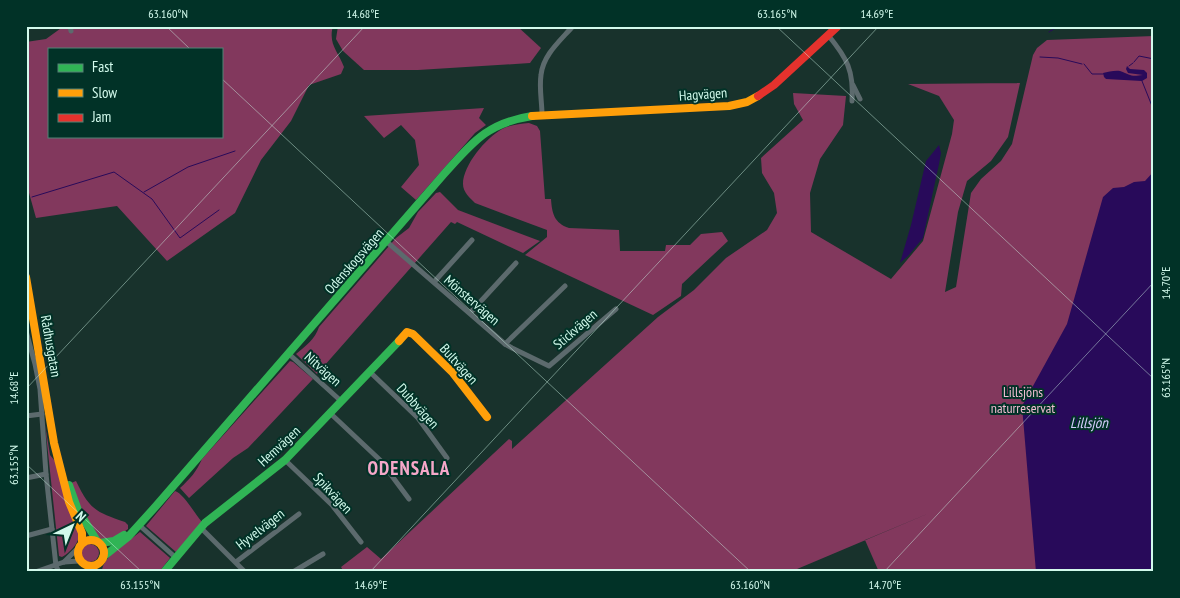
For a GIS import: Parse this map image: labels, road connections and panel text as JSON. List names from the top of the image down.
{
  "streets": {
    "street": [
      "Hagvägen",
      "Odenskogsvägen",
      "Mönstervägen",
      "Stickvägen",
      "Rådhusgatan",
      "Bultvägen",
      "Nitvägen",
      "Dubbvägen",
      "Hemvägen",
      "Spikvägen",
      "Hyvelvägen"
    ]
  },
  "crossings": [
    ["Hagvägen", "Odenskogsvägen"],
    ["Odenskogsvägen", "Mönstervägen"],
    ["Odenskogsvägen", "Rådhusgatan"],
    ["Odenskogsvägen", "Nitvägen"],
    ["Mönstervägen", "Stickvägen"],
    ["Bultvägen", "Hemvägen"],
    ["Nitvägen", "Hemvägen"],
    ["Dubbvägen", "Hemvägen"],
    ["Hemvägen", "Spikvägen"]
  ],
  "districts": ["ODENSALA"],
  "water": ["Lillsjön"],
  "parks": ["Lillsjöns naturreservat"],
  "legend": ["Fast", "Slow", "Jam"],
  "north": "top right",
  "coordinates": [
    "63.160°N",
    "14.68°E",
    "63.165°N",
    "14.69°E",
    "14.70°E",
    "63.155°N"
  ]
}
